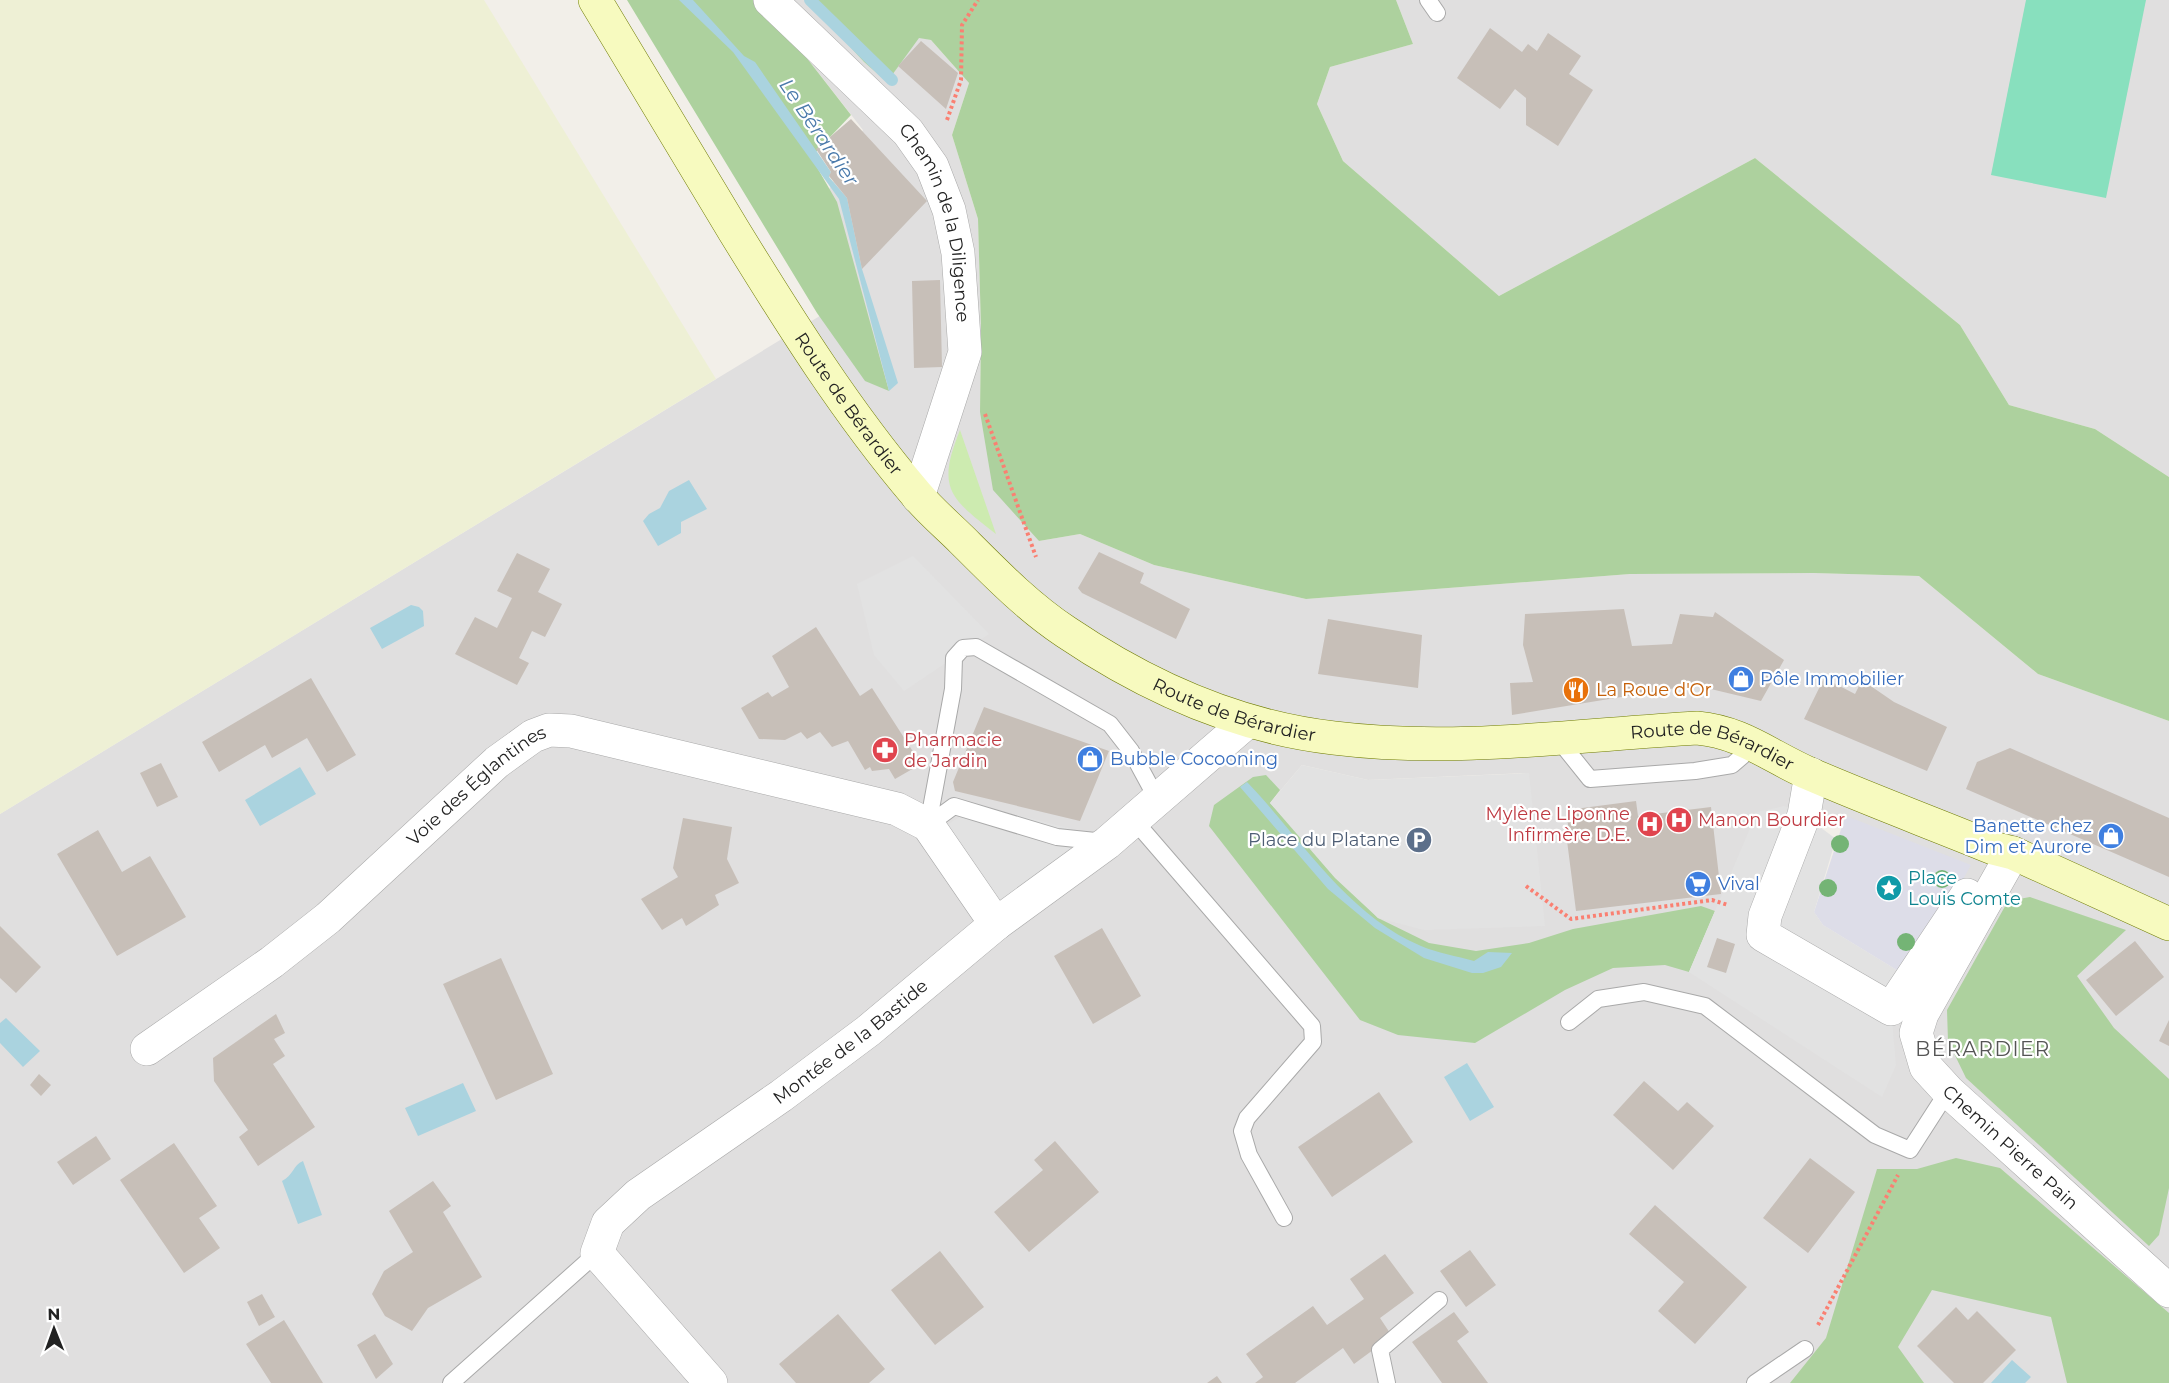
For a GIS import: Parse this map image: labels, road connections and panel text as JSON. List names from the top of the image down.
{
  "streets": {
    "main road": ["Route de Bérardier"],
    "street": [
      "Chemin de la Diligence",
      "Voie des Églantines",
      "Montée de la Bastide",
      "Chemin Pierre Pain"
    ]
  },
  "crossings": [
    ["Chemin de la Diligence", "Route de Bérardier"],
    ["Route de Bérardier", "Montée de la Bastide"],
    ["Route de Bérardier", "Chemin Pierre Pain"],
    ["Voie des Églantines", "Montée de la Bastide"]
  ],
  "districts": ["BÉRARDIER"],
  "water": ["Le Bérardier"],
  "places": {
    "shop": ["Pôle Immobilier", "Bubble Cocooning", "Banette chez Dim et Aurore"],
    "restaurant": ["La Roue d'Or"],
    "pharmacy": ["Pharmacie de Jardin"],
    "hospital": ["Manon Bourdier", "Mylène Liponne Infirmère D.E."],
    "parking": ["Place du Platane"],
    "supermarket": ["Vival"],
    "place": ["Place Louis Comte"]
  },
  "north": "top"
}
